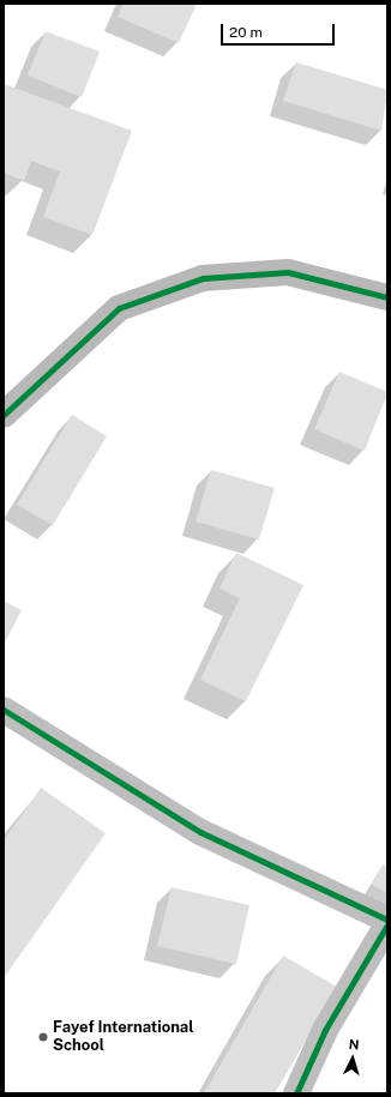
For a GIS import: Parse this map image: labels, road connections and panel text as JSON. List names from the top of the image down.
{
  "places": ["Fayef International School"],
  "scale_bar": "20 m",
  "north": "top"
}
